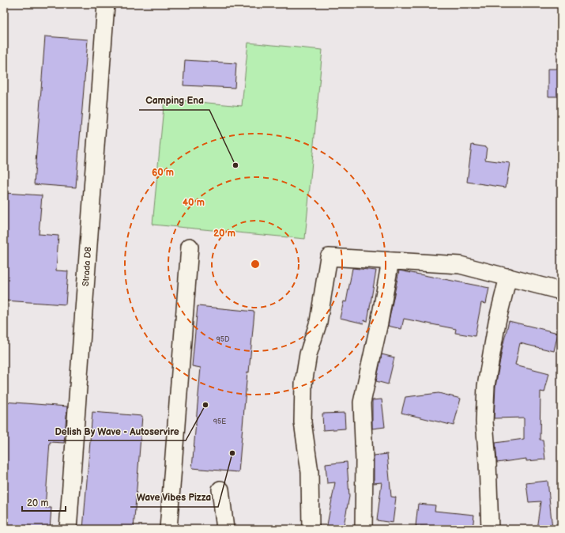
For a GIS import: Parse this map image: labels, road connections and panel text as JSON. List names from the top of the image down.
{
  "streets": {
    "street": ["Strada D8"]
  },
  "places": ["Camping Ena", "Delish By Wave - Autoservire", "Wave Vibes Pizza"],
  "house_numbers": ["95D", "95E"],
  "scale_bar": "20 m",
  "rings": ["60 m", "40 m", "20 m"]
}
